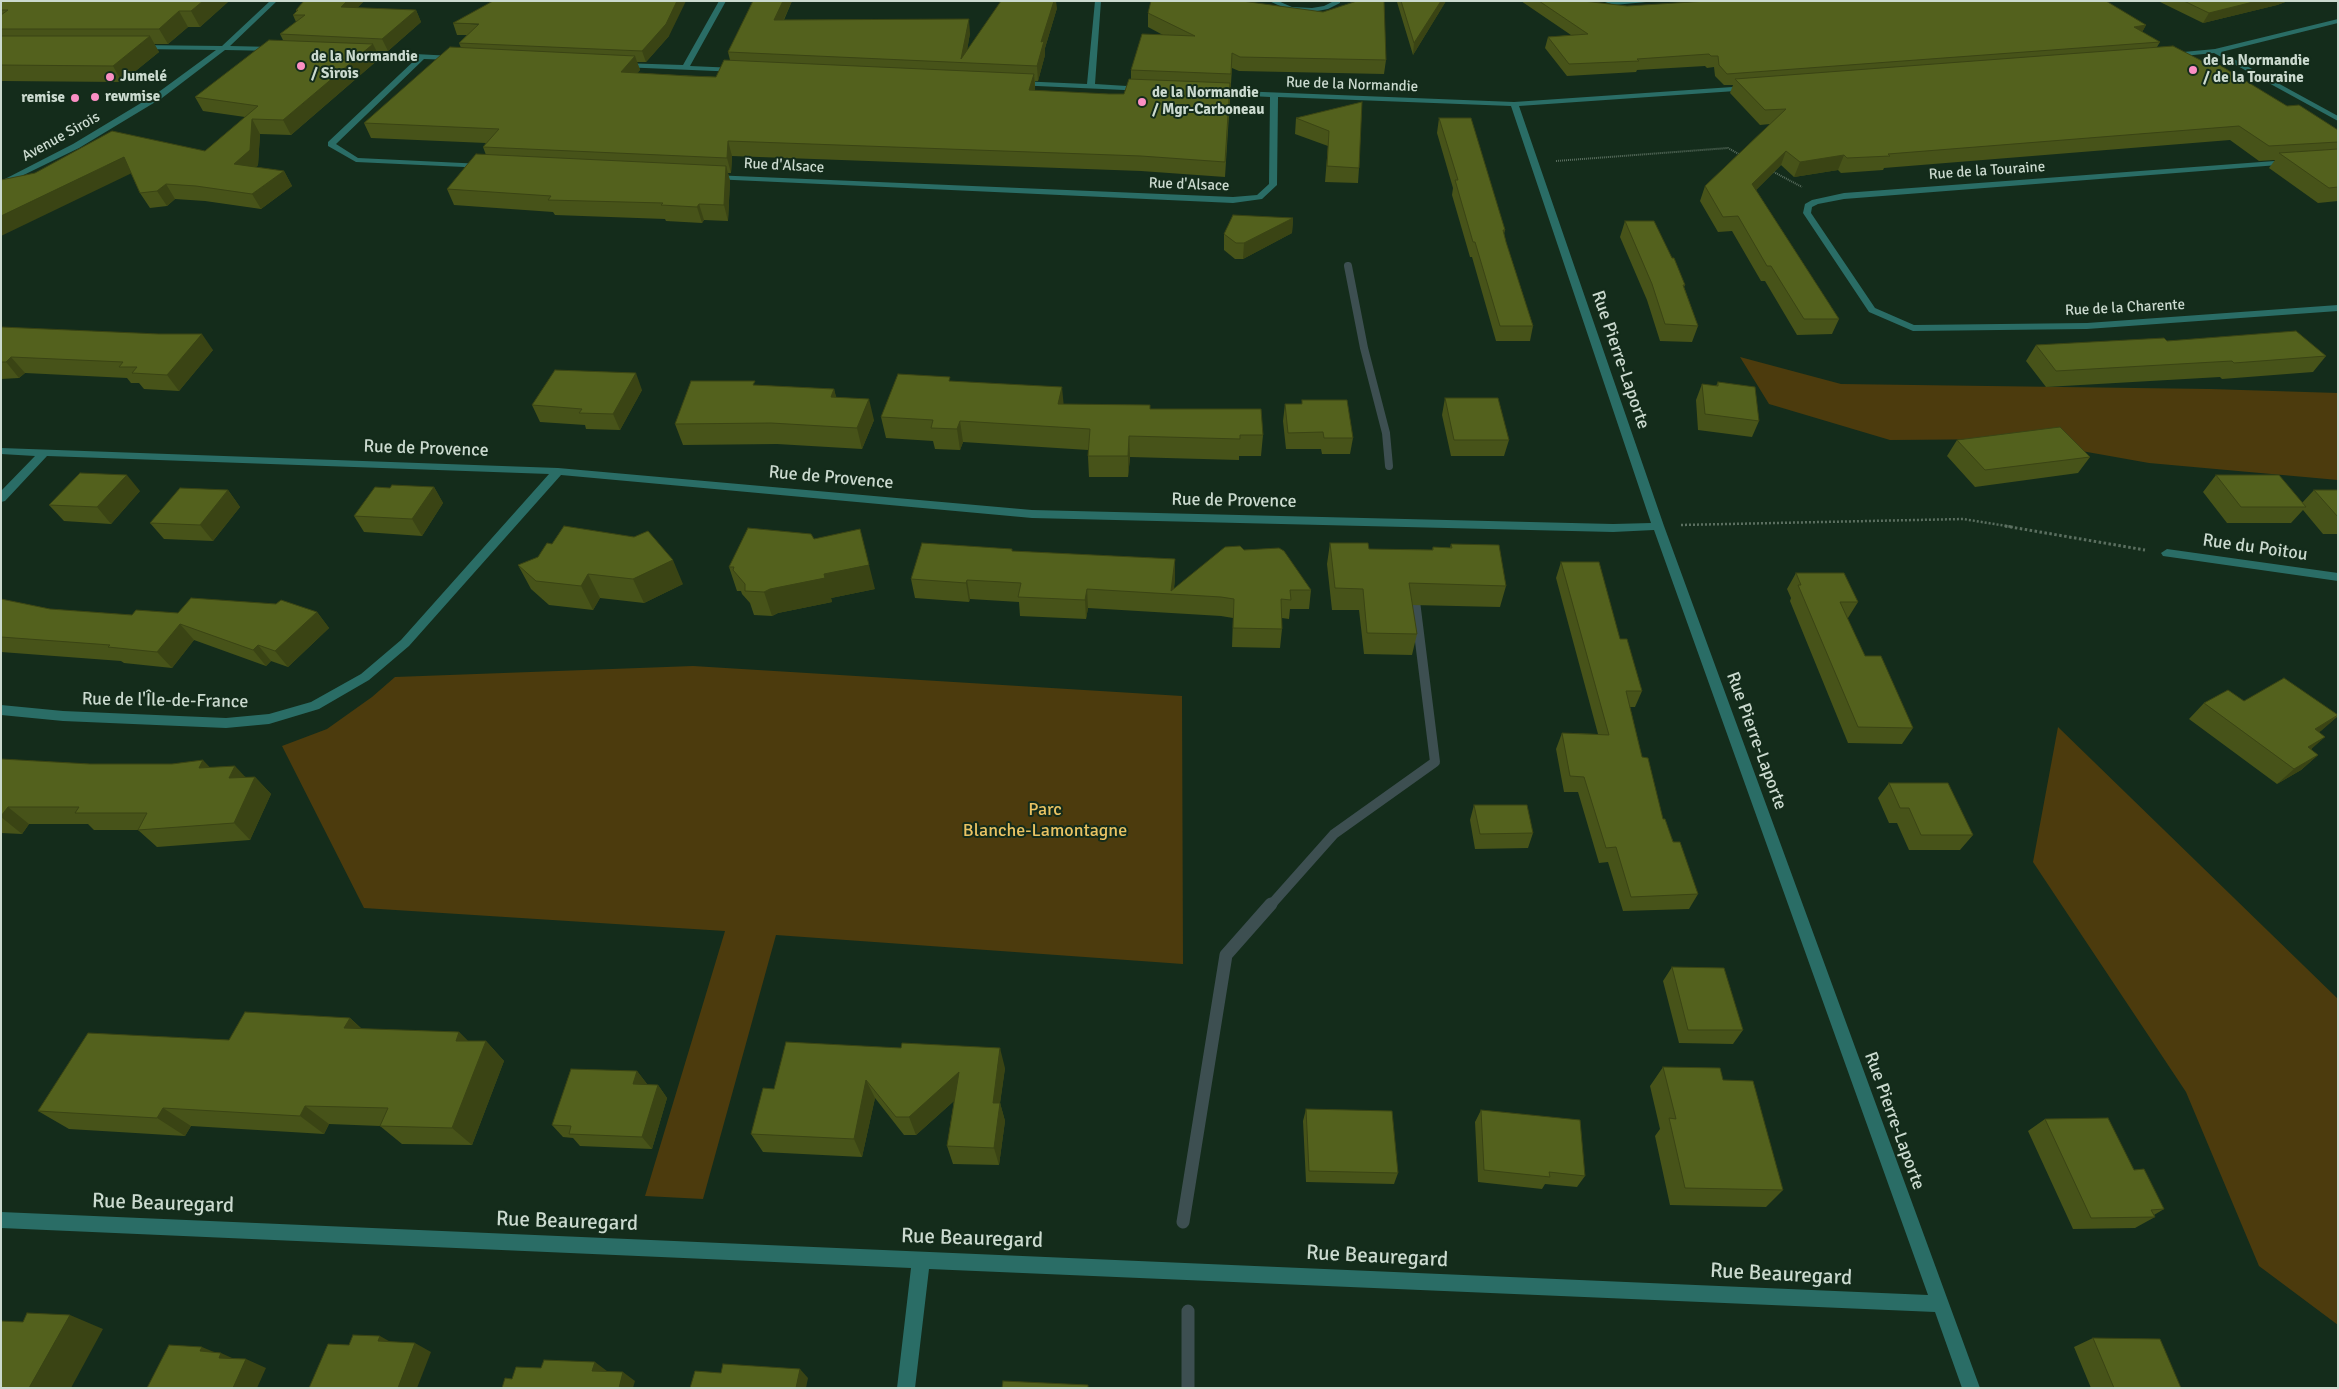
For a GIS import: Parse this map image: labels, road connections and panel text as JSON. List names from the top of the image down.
{
  "streets": {
    "street": [
      "Rue de la Normandie",
      "Avenue Sirois",
      "Rue d'Alsace",
      "Rue de la Touraine",
      "Rue de la Charente",
      "Rue Pierre-Laporte",
      "Rue de Provence",
      "Rue du Poitou",
      "Rue de l'Île-de-France",
      "Rue Beauregard"
    ]
  },
  "crossings": [
    ["Rue de la Normandie", "Rue d'Alsace"],
    ["Rue de la Normandie", "Rue Pierre-Laporte"],
    ["Rue de la Touraine", "Rue de la Charente"],
    ["Rue Pierre-Laporte", "Rue de Provence"],
    ["Rue Pierre-Laporte", "Rue Beauregard"],
    ["Rue de Provence", "Rue de l'Île-de-France"]
  ],
  "parks": ["Parc Blanche-Lamontagne"],
  "places": [
    "de la Normandie / Sirois",
    "de la Normandie / de la Touraine",
    "Jumelé",
    "rewmise",
    "remise",
    "de la Normandie / Mgr-Carboneau"
  ]
}
